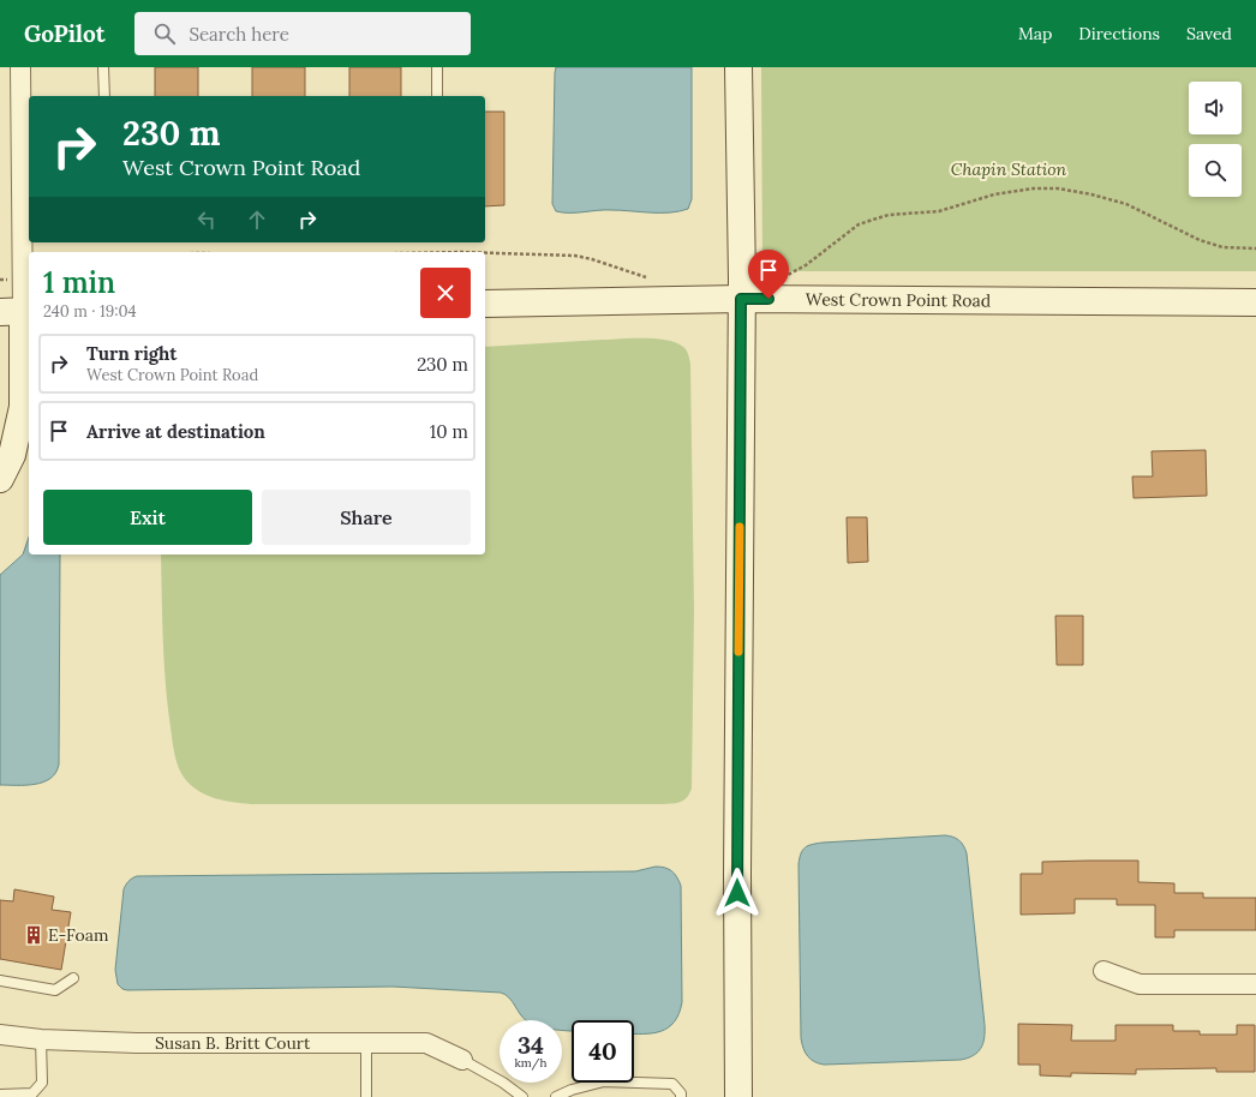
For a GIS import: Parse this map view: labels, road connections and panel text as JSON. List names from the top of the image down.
{
  "streets": {
    "street": ["West Crown Point Road", "Susan B. Britt Court"]
  },
  "parks": ["Chapin Station"],
  "places": {
    "building": ["E-Foam"]
  },
  "page": {
    "header": "GoPilot",
    "search": "Search here",
    "nav": ["Map", "Directions", "Saved"],
    "turn": ["230 m", "West Crown Point Road"],
    "heading": ["1 min", "240 m · 19:04"],
    "list": [
      {
        "name": "Turn right",
        "note": "West Crown Point Road",
        "value": "230 m"
      },
      {
        "name": "Arrive at destination",
        "value": "10 m"
      }
    ],
    "buttons": ["Exit", "Share"],
    "speed": "34 km/h",
    "limit": "40"
  }
}
